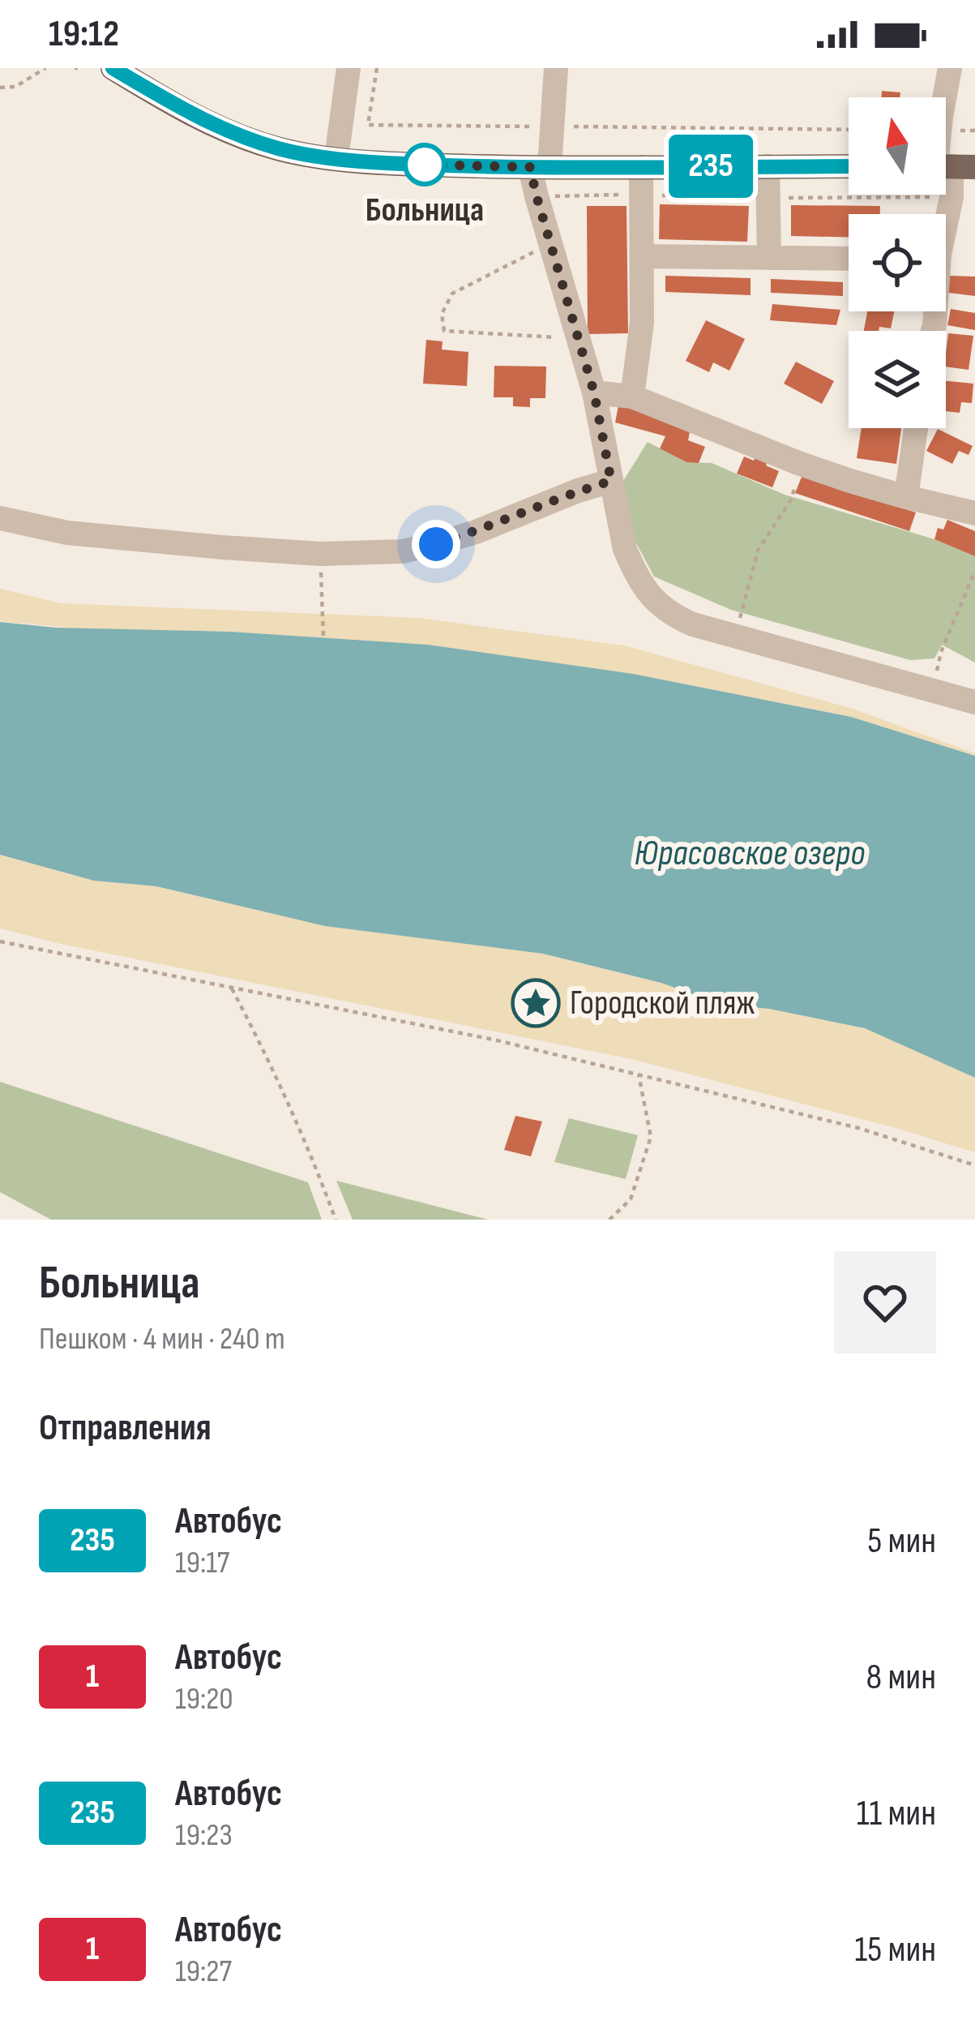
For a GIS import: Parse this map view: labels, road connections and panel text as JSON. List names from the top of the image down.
{
  "water": ["Юрасовское озеро"],
  "places": {
    "other": ["Больница"],
    "place": ["Городской пляж"]
  },
  "lines": ["bus line 235"],
  "north": "top",
  "page": {
    "status": "19:12",
    "on_map": "235",
    "heading": [
      ["Больница", "Пешком · 4 мин · 240 m"],
      "Отправления"
    ],
    "list": [
      {
        "mark": "235",
        "name": "Автобус",
        "note": "19:17",
        "value": "5 мин"
      },
      {
        "mark": "1",
        "name": "Автобус",
        "note": "19:20",
        "value": "8 мин"
      },
      {
        "mark": "235",
        "name": "Автобус",
        "note": "19:23",
        "value": "11 мин"
      },
      {
        "mark": "1",
        "name": "Автобус",
        "note": "19:27",
        "value": "15 мин"
      }
    ]
  }
}
